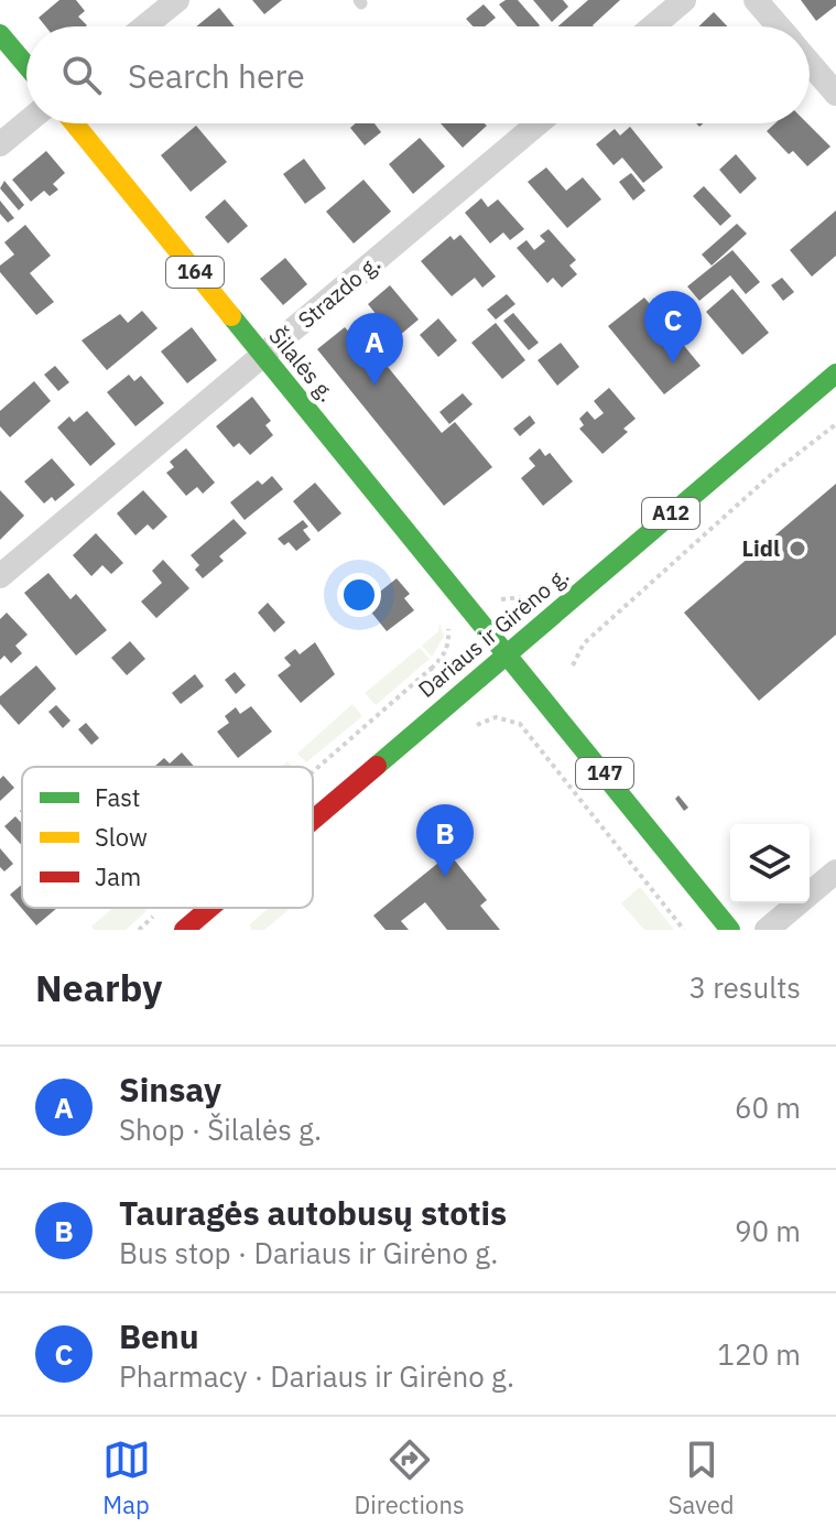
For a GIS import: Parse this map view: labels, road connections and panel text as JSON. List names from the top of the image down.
{
  "streets": {
    "main road": [
      "164",
      "Šilalės g.",
      "A12",
      "Dariaus ir Girėno g.",
      "147"
    ],
    "street": ["Strazdo g."]
  },
  "crossings": [
    ["Strazdo g.", "Šilalės g."],
    ["Šilalės g.", "Dariaus ir Girėno g."],
    ["Šilalės g.", "147"],
    ["Dariaus ir Girėno g.", "147"]
  ],
  "places": ["Lidl"],
  "legend": ["Fast", "Slow", "Jam"],
  "page": {
    "search": "Search here",
    "pins": ["C", "A", "B"],
    "heading": ["Nearby", "3 results"],
    "list": [
      {
        "mark": "A",
        "name": "Sinsay",
        "note": "Shop · Šilalės g.",
        "value": "60 m"
      },
      {
        "mark": "B",
        "name": "Tauragės autobusų stotis",
        "note": "Bus stop · Dariaus ir Girėno g.",
        "value": "90 m"
      },
      {
        "mark": "C",
        "name": "Benu",
        "note": "Pharmacy · Dariaus ir Girėno g.",
        "value": "120 m"
      }
    ],
    "nav": ["Map", "Directions", "Saved"]
  }
}
